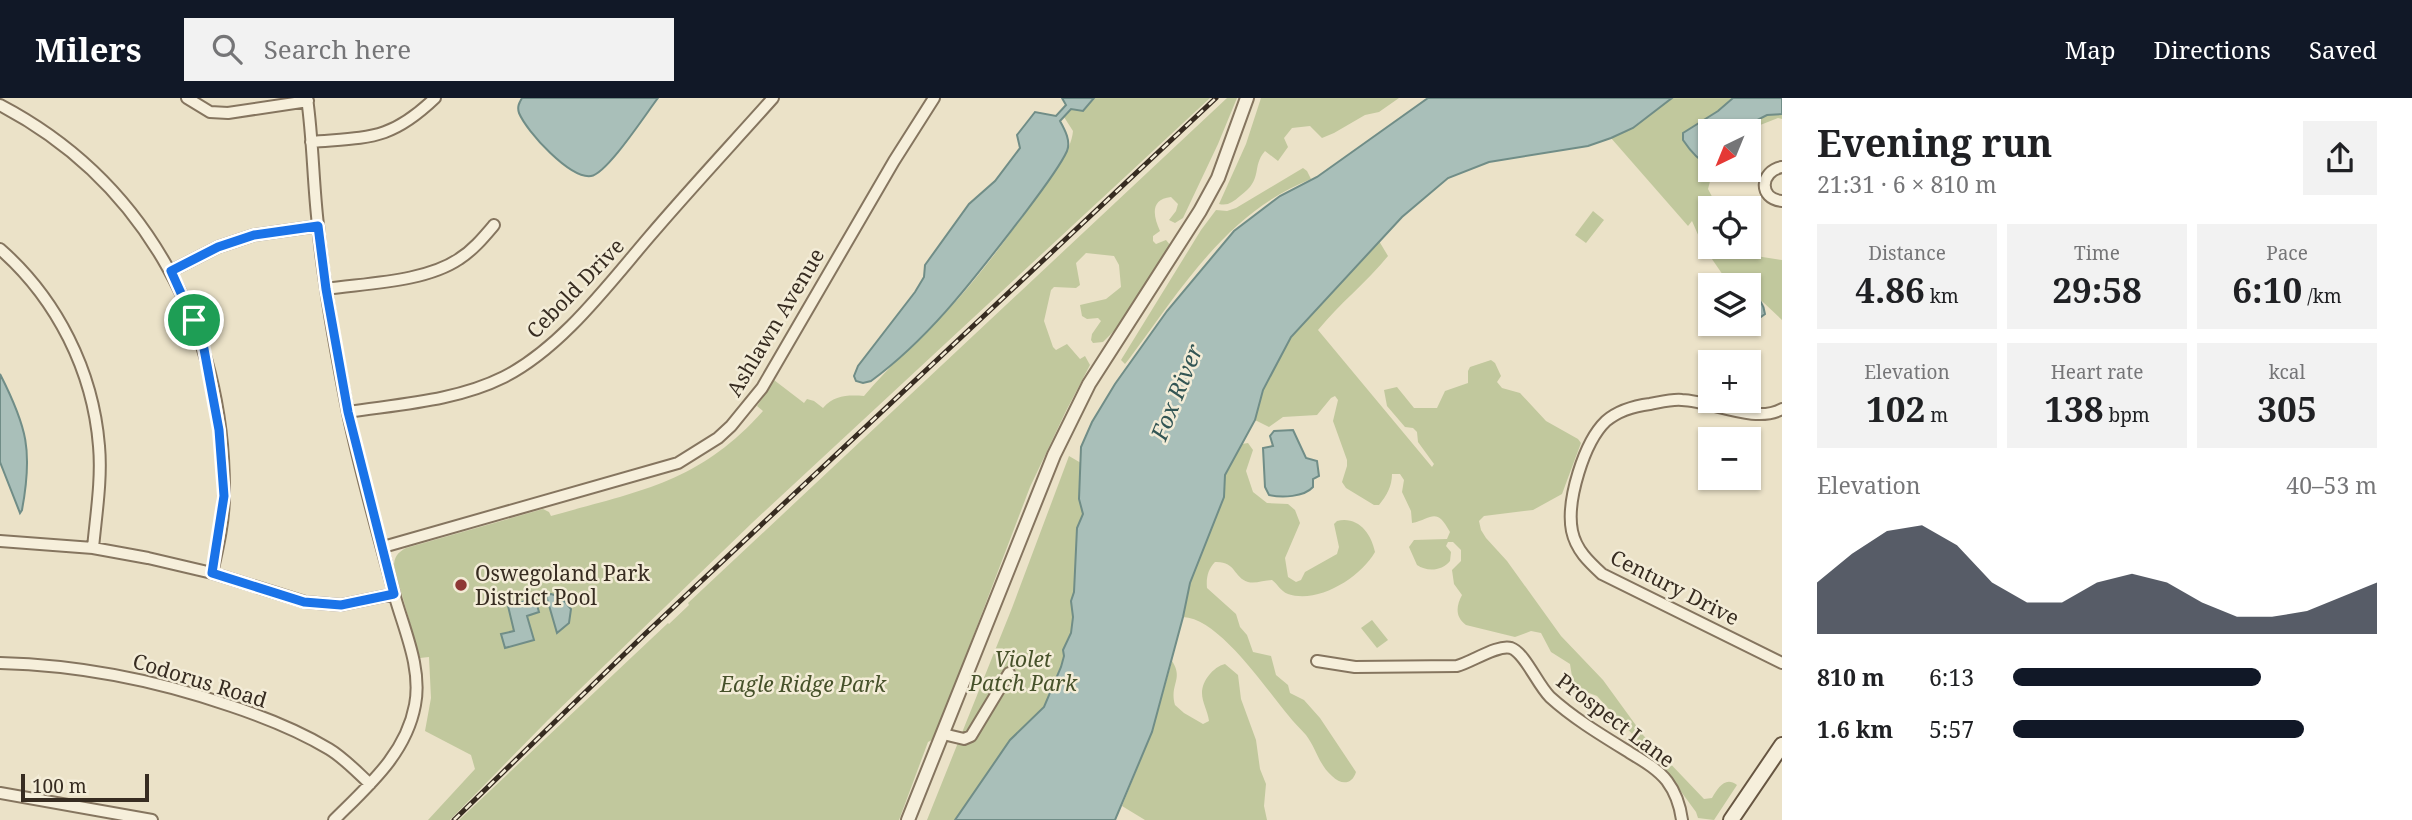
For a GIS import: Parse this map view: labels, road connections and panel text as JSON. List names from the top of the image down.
{
  "streets": {
    "street": [
      "Cebold Drive",
      "Ashlawn Avenue",
      "Century Drive",
      "Codorus Road",
      "Prospect Lane"
    ]
  },
  "water": ["Fox River"],
  "parks": ["Violet Patch Park", "Eagle Ridge Park"],
  "places": ["Oswegoland Park District Pool"],
  "scale_bar": "100 m",
  "north": "bottom left",
  "page": {
    "header": "Milers",
    "search": "Search here",
    "nav": ["Map", "Directions", "Saved"],
    "heading": ["Evening run", "21:31 · 6 × 810 m"],
    "map_buttons": ["+", "−"],
    "stats": [
      ["Distance", "4.86 km"],
      ["Time", "29:58"],
      ["Pace", "6:10 /km"],
      ["Elevation", "102 m"],
      ["Heart rate", "138 bpm"],
      ["kcal", "305"]
    ],
    "chart": ["Elevation", "40–53 m"],
    "list": [
      {
        "name": "810 m",
        "note": "6:13"
      },
      {
        "name": "1.6 km",
        "note": "5:57"
      }
    ],
    "scale": "100 m"
  }
}
